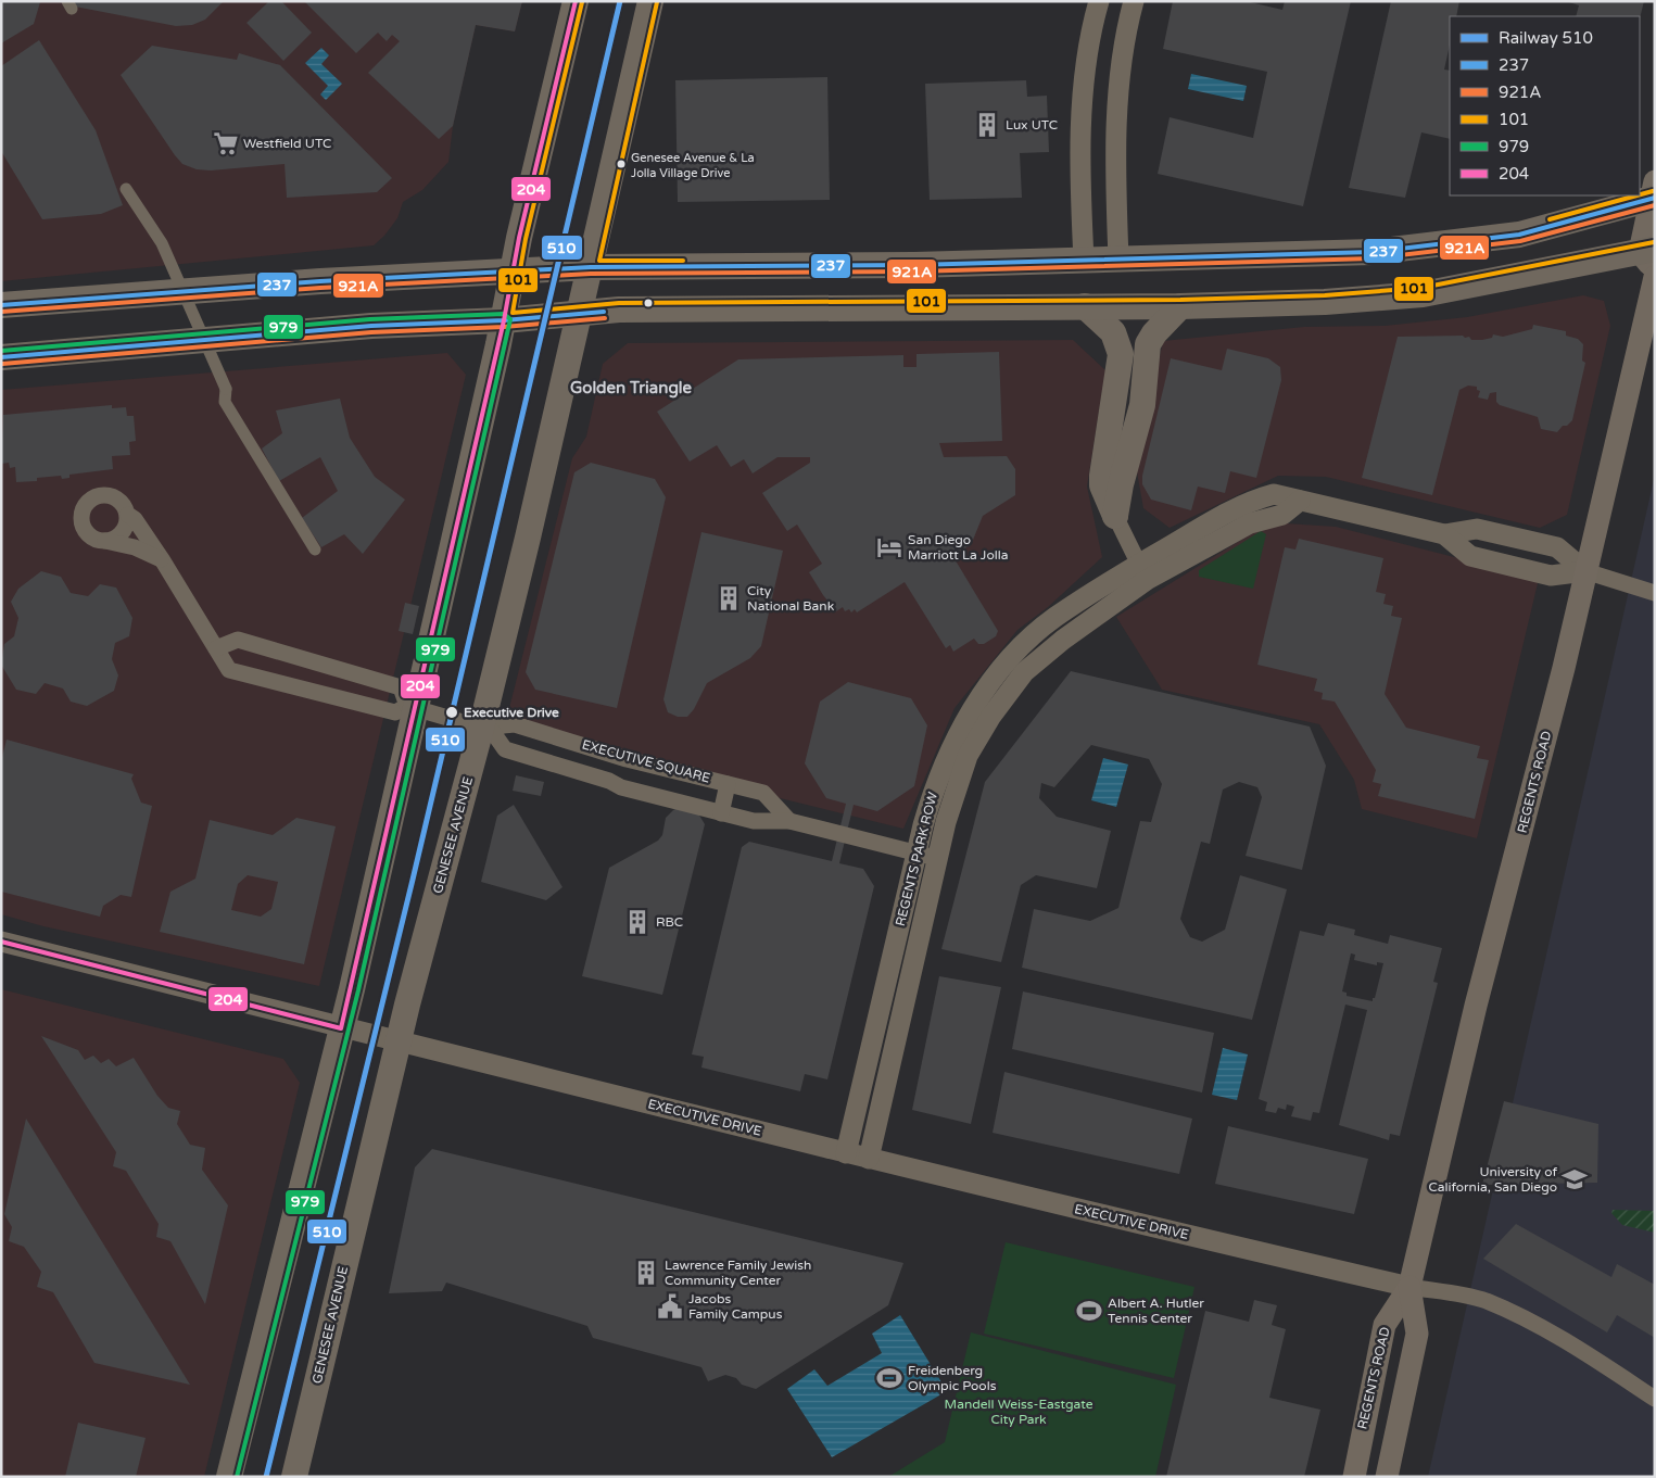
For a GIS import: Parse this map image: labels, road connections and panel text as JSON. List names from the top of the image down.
{
  "streets": {
    "main road": ["REGENTS ROAD", "GENESEE AVENUE"],
    "street": ["EXECUTIVE SQUARE", "REGENTS PARK ROW", "EXECUTIVE DRIVE"]
  },
  "crossings": [
    ["EXECUTIVE SQUARE", "GENESEE AVENUE"],
    ["EXECUTIVE SQUARE", "REGENTS PARK ROW"],
    ["REGENTS ROAD", "REGENTS PARK ROW"],
    ["REGENTS ROAD", "EXECUTIVE DRIVE"],
    ["GENESEE AVENUE", "EXECUTIVE DRIVE"],
    ["REGENTS PARK ROW", "EXECUTIVE DRIVE"]
  ],
  "districts": ["Golden Triangle"],
  "parks": ["Mandell Weiss-Eastgate City Park"],
  "places": {
    "building": [
      "Lux UTC",
      "City National Bank",
      "RBC",
      "Lawrence Family Jewish Community Center"
    ],
    "supermarket": ["Westfield UTC"],
    "other": ["Genesee Avenue & La Jolla Village Drive", "Executive Drive"],
    "hotel": ["San Diego Marriott La Jolla"],
    "school or university": ["University of California, San Diego"],
    "public building": ["Jacobs Family Campus"],
    "sports": ["Albert A. Hutler Tennis Center", "Freidenberg Olympic Pools"]
  },
  "lines": [
    "rail line 510",
    "transit line 204",
    "transit line 101",
    "transit line 237",
    "transit line 921A",
    "transit line 979"
  ],
  "legend": [
    "Railway 510",
    "237",
    "921A",
    "101",
    "979",
    "204"
  ]
}
